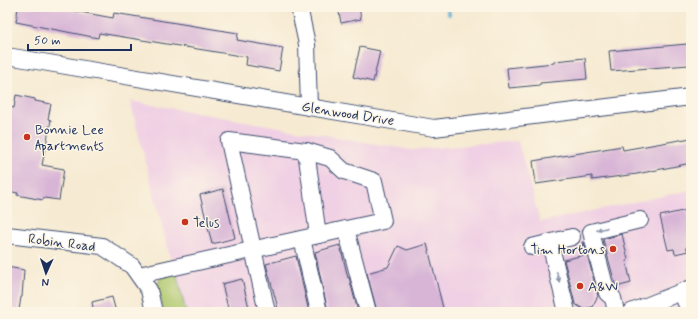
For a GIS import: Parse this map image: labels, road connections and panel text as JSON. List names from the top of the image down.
{
  "streets": {
    "street": ["Glenwood Drive", "Robin Road"]
  },
  "places": [
    "Bonnie Lee Apartments",
    "Telus",
    "Tim Hortons",
    "A&W"
  ],
  "scale_bar": "50 m",
  "north": "bottom"
}
